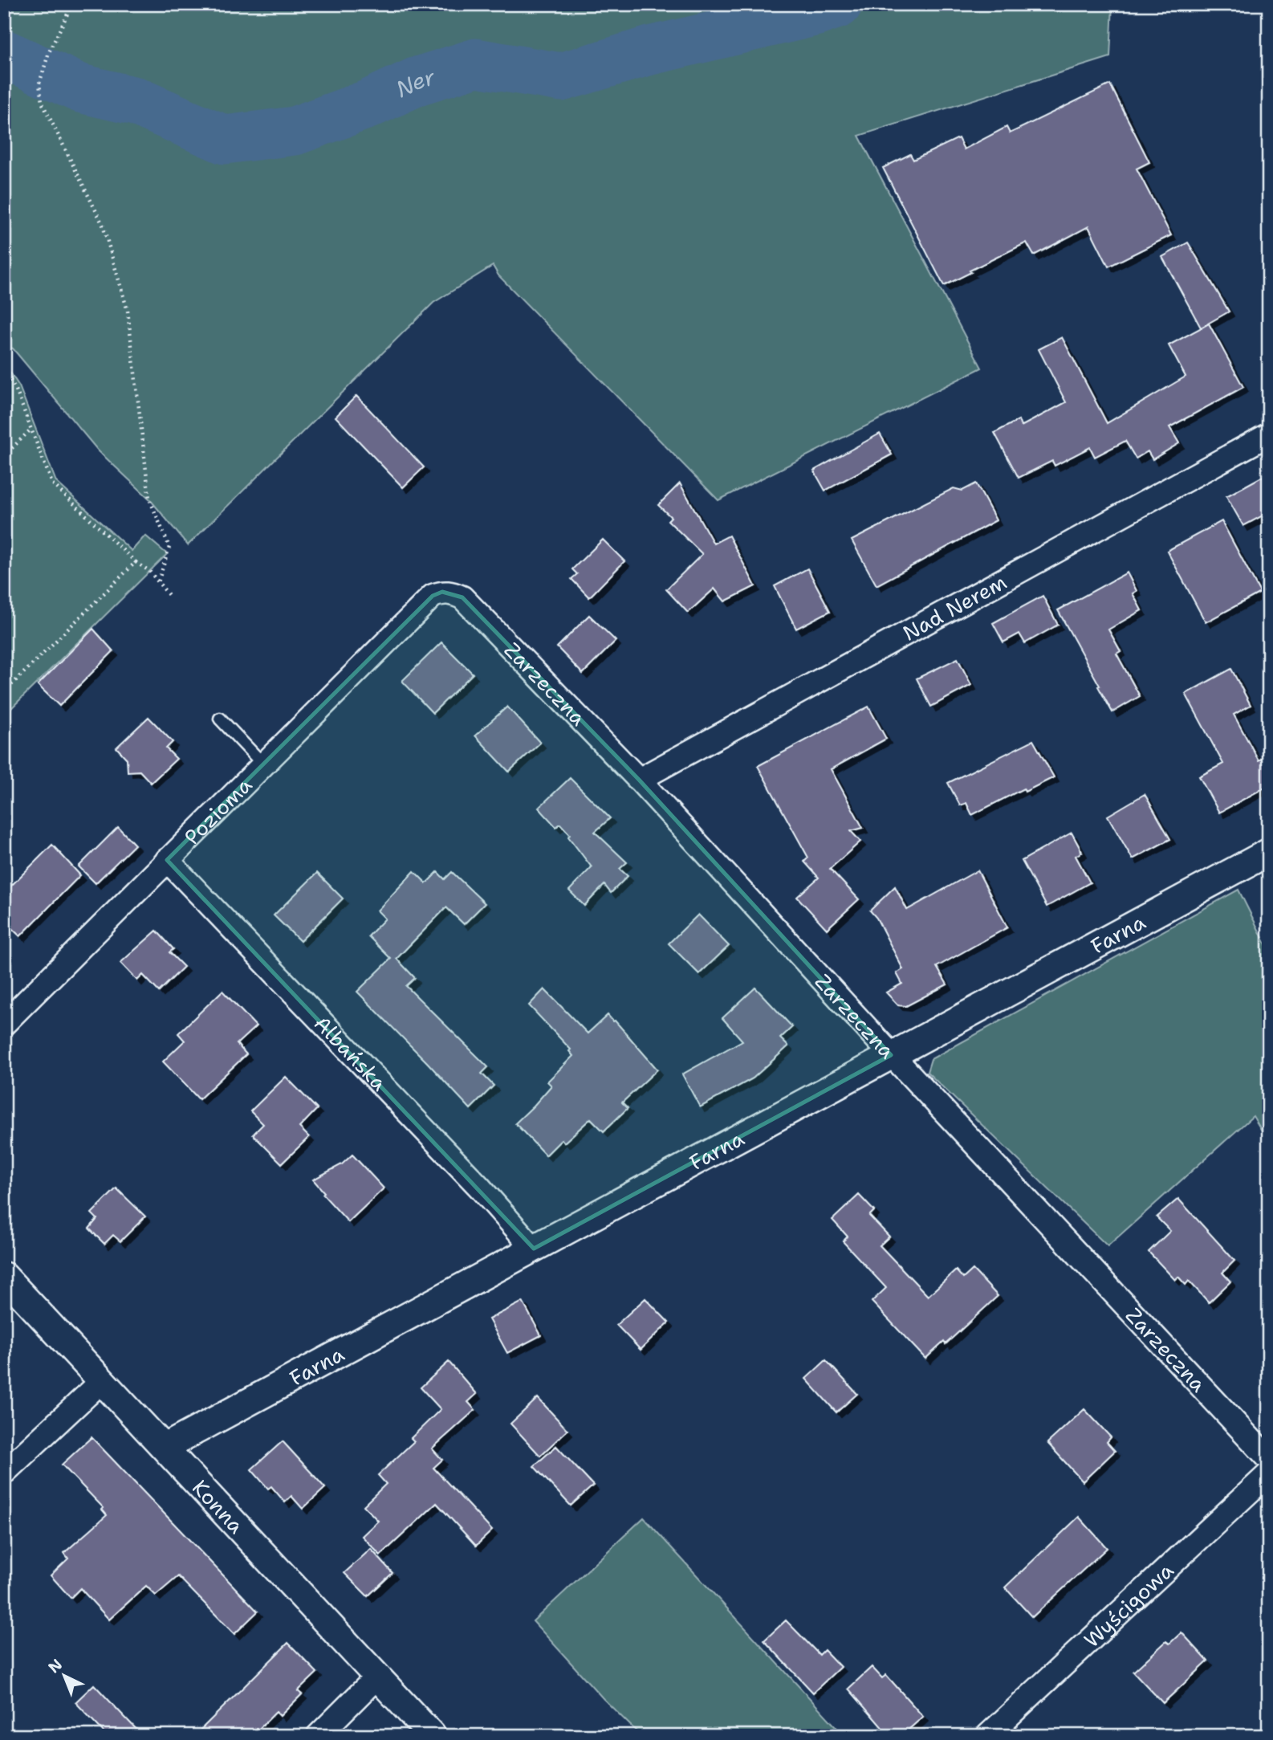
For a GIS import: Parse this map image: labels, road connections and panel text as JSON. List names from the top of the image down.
{
  "streets": {
    "street": [
      "Nad Nerem",
      "Zarzeczna",
      "Pozioma",
      "Farna",
      "Albańska",
      "Konna",
      "Wyścigowa"
    ]
  },
  "crossings": [
    ["Nad Nerem", "Zarzeczna"],
    ["Zarzeczna", "Pozioma"],
    ["Zarzeczna", "Farna"],
    ["Pozioma", "Albańska"],
    ["Farna", "Albańska"],
    ["Farna", "Konna"]
  ],
  "water": ["Ner"],
  "north": "top left"
}
